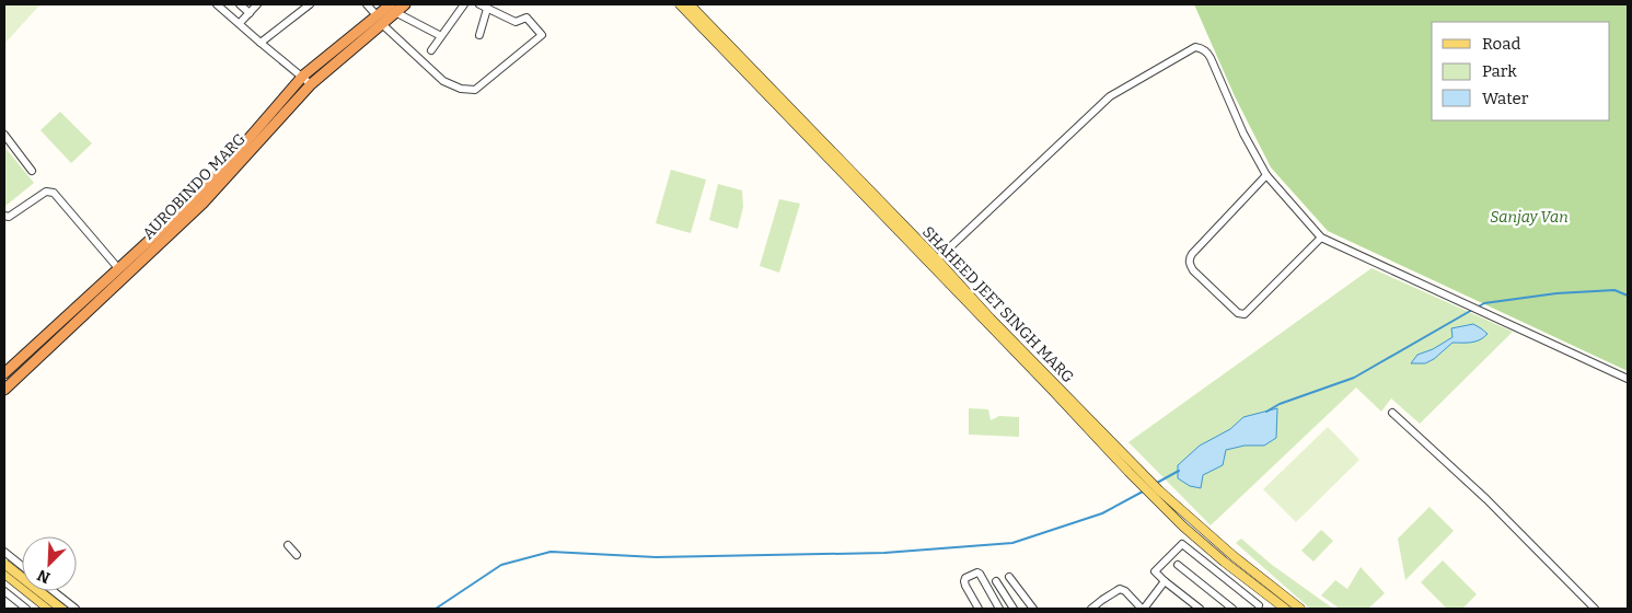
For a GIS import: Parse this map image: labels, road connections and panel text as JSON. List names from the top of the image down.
{
  "streets": {
    "highway": ["AUROBINDO MARG"],
    "main road": ["SHAHEED JEET SINGH MARG"]
  },
  "parks": ["Sanjay Van"],
  "legend": ["Road", "Park", "Water"],
  "north": "bottom left"
}
